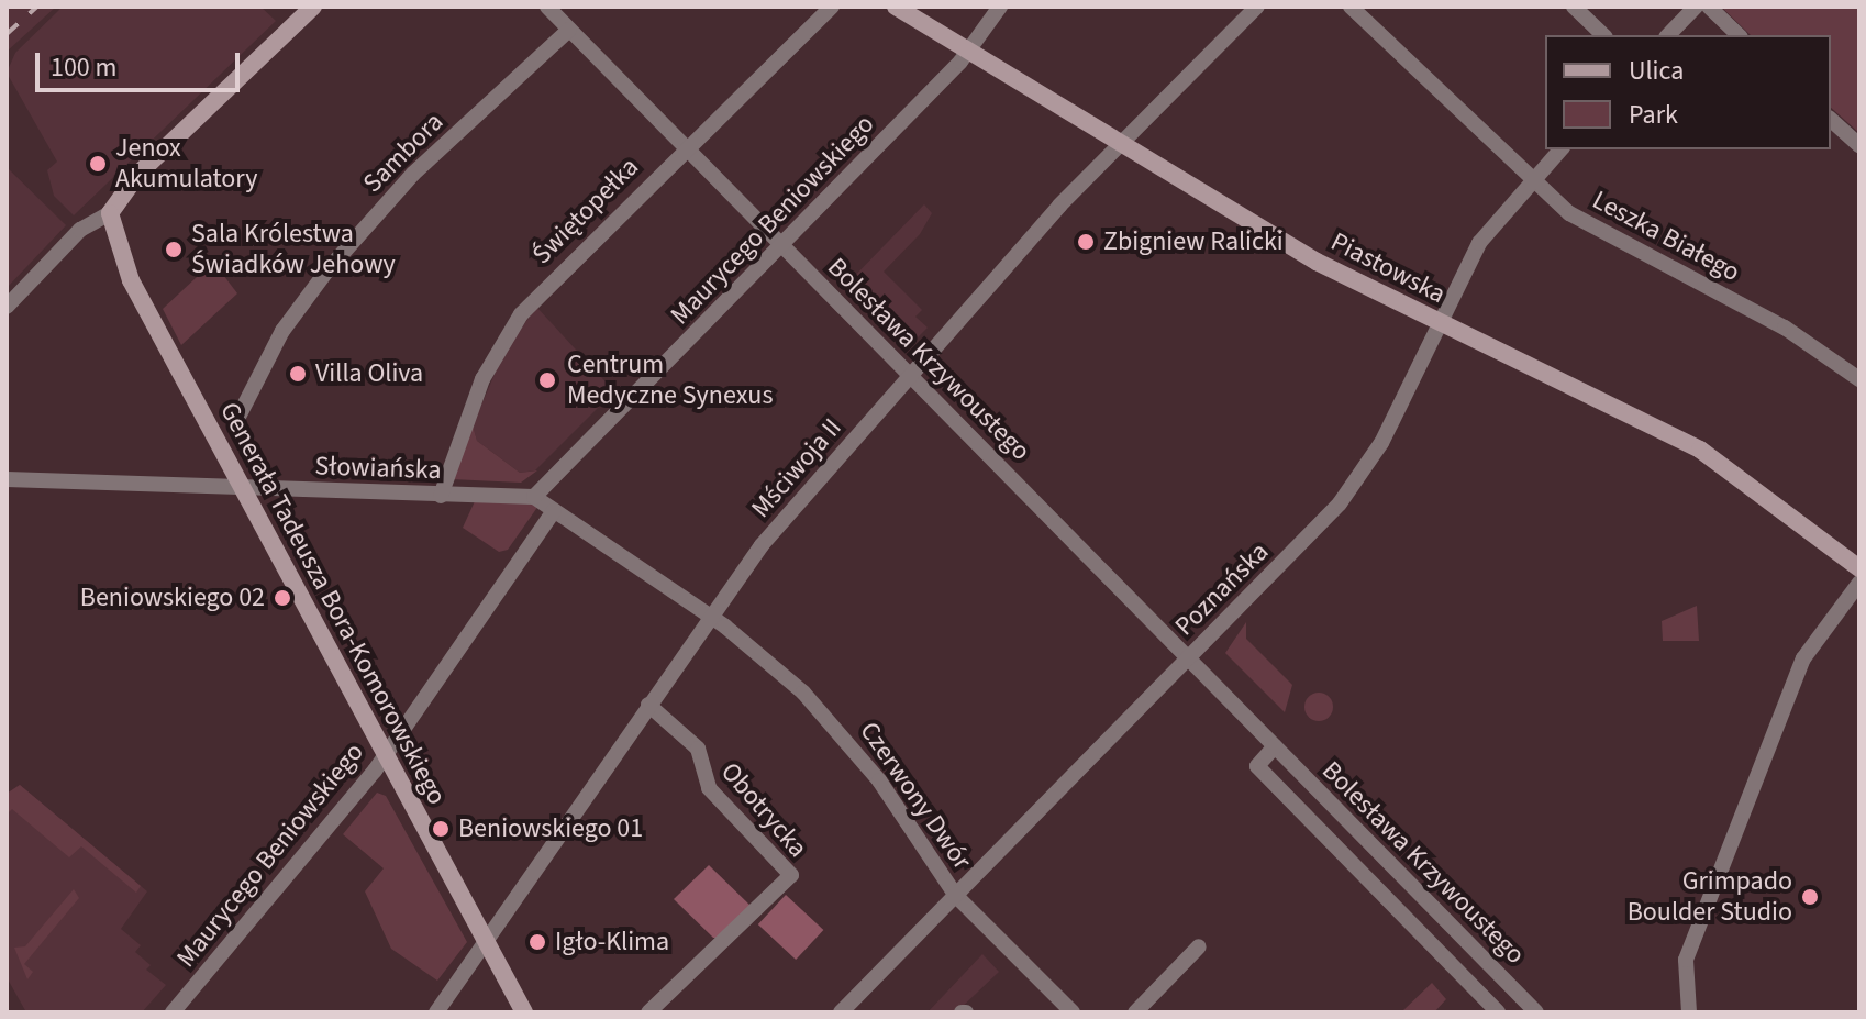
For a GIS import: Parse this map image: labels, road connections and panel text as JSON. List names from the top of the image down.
{
  "streets": {
    "street": [
      "Sambora",
      "Świętopełka",
      "Maurycego Beniowskiego",
      "Leszka Białego",
      "Piastowska",
      "Bolesława Krzywoustego",
      "Słowiańska",
      "Mściwoja II",
      "Poznańska",
      "Generała Tadeusza Bora-Komorowskiego",
      "Czerwony Dwór",
      "Obotrycka"
    ]
  },
  "crossings": [
    ["Sambora", "Bolesława Krzywoustego"],
    ["Świętopełka", "Bolesława Krzywoustego"],
    ["Świętopełka", "Słowiańska"],
    ["Maurycego Beniowskiego", "Piastowska"],
    ["Maurycego Beniowskiego", "Bolesława Krzywoustego"],
    ["Maurycego Beniowskiego", "Słowiańska"],
    ["Maurycego Beniowskiego", "Generała Tadeusza Bora-Komorowskiego"],
    ["Leszka Białego", "Poznańska"],
    ["Piastowska", "Mściwoja II"],
    ["Piastowska", "Poznańska"],
    ["Bolesława Krzywoustego", "Mściwoja II"],
    ["Bolesława Krzywoustego", "Poznańska"],
    ["Słowiańska", "Generała Tadeusza Bora-Komorowskiego"],
    ["Mściwoja II", "Generała Tadeusza Bora-Komorowskiego"],
    ["Mściwoja II", "Czerwony Dwór"],
    ["Mściwoja II", "Obotrycka"],
    ["Poznańska", "Czerwony Dwór"]
  ],
  "places": [
    "Jenox Akumulatory",
    "Zbigniew Ralicki",
    "Sala Królestwa Świadków Jehowy",
    "Villa Oliva",
    "Centrum Medyczne Synexus",
    "Beniowskiego 02",
    "Beniowskiego 01",
    "Grimpado Boulder Studio",
    "Igło-Klima"
  ],
  "legend": ["Ulica", "Park"],
  "scale_bar": "100 m"
}
